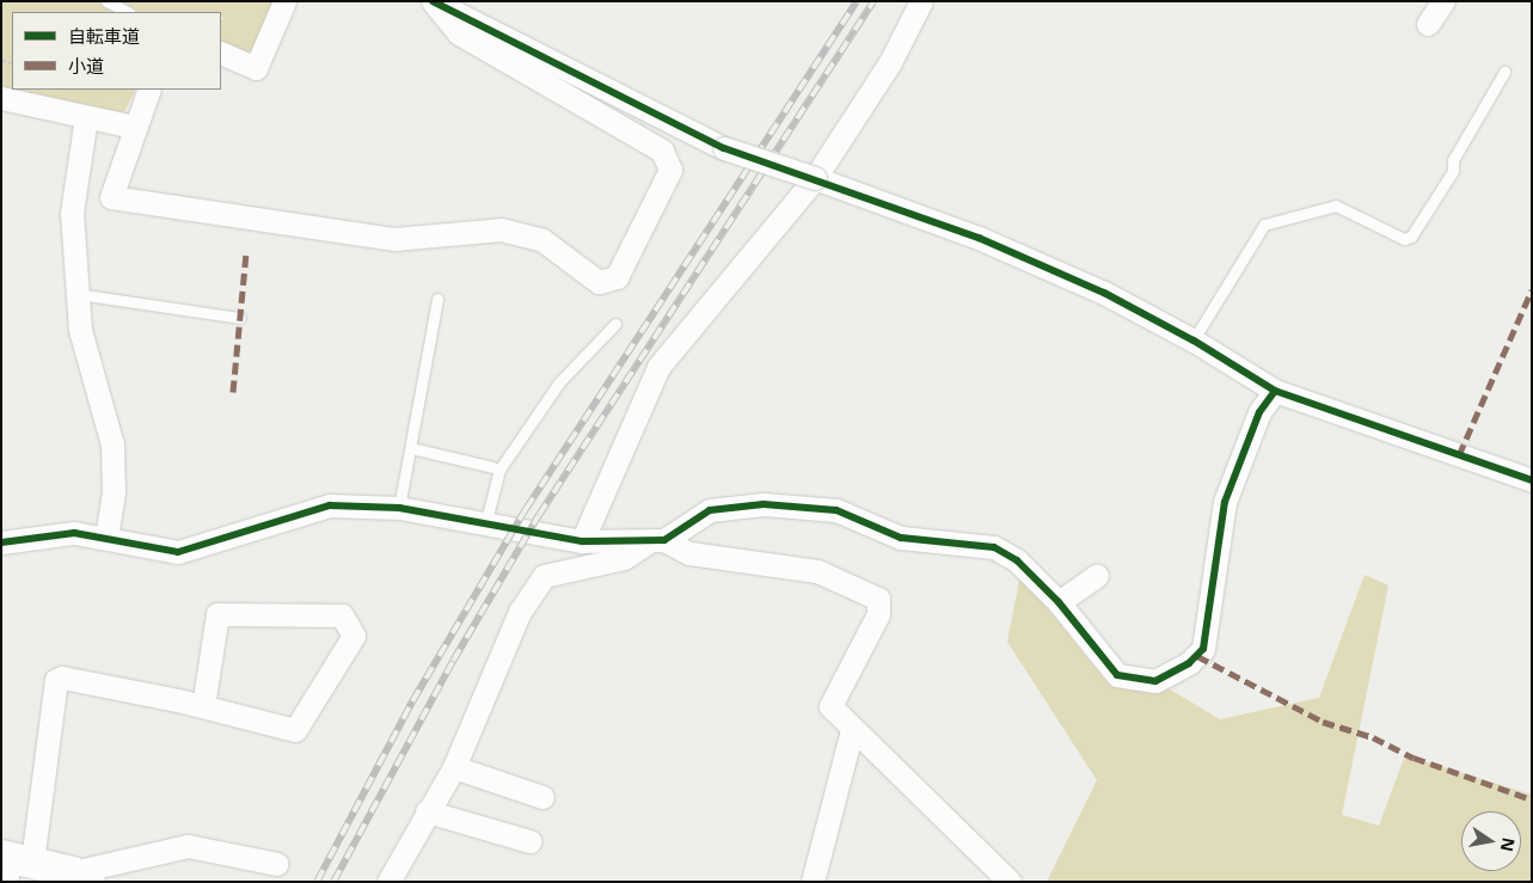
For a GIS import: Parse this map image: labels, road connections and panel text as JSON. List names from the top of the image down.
{
  "legend": ["自転車道", "小道"],
  "north": "right"
}
